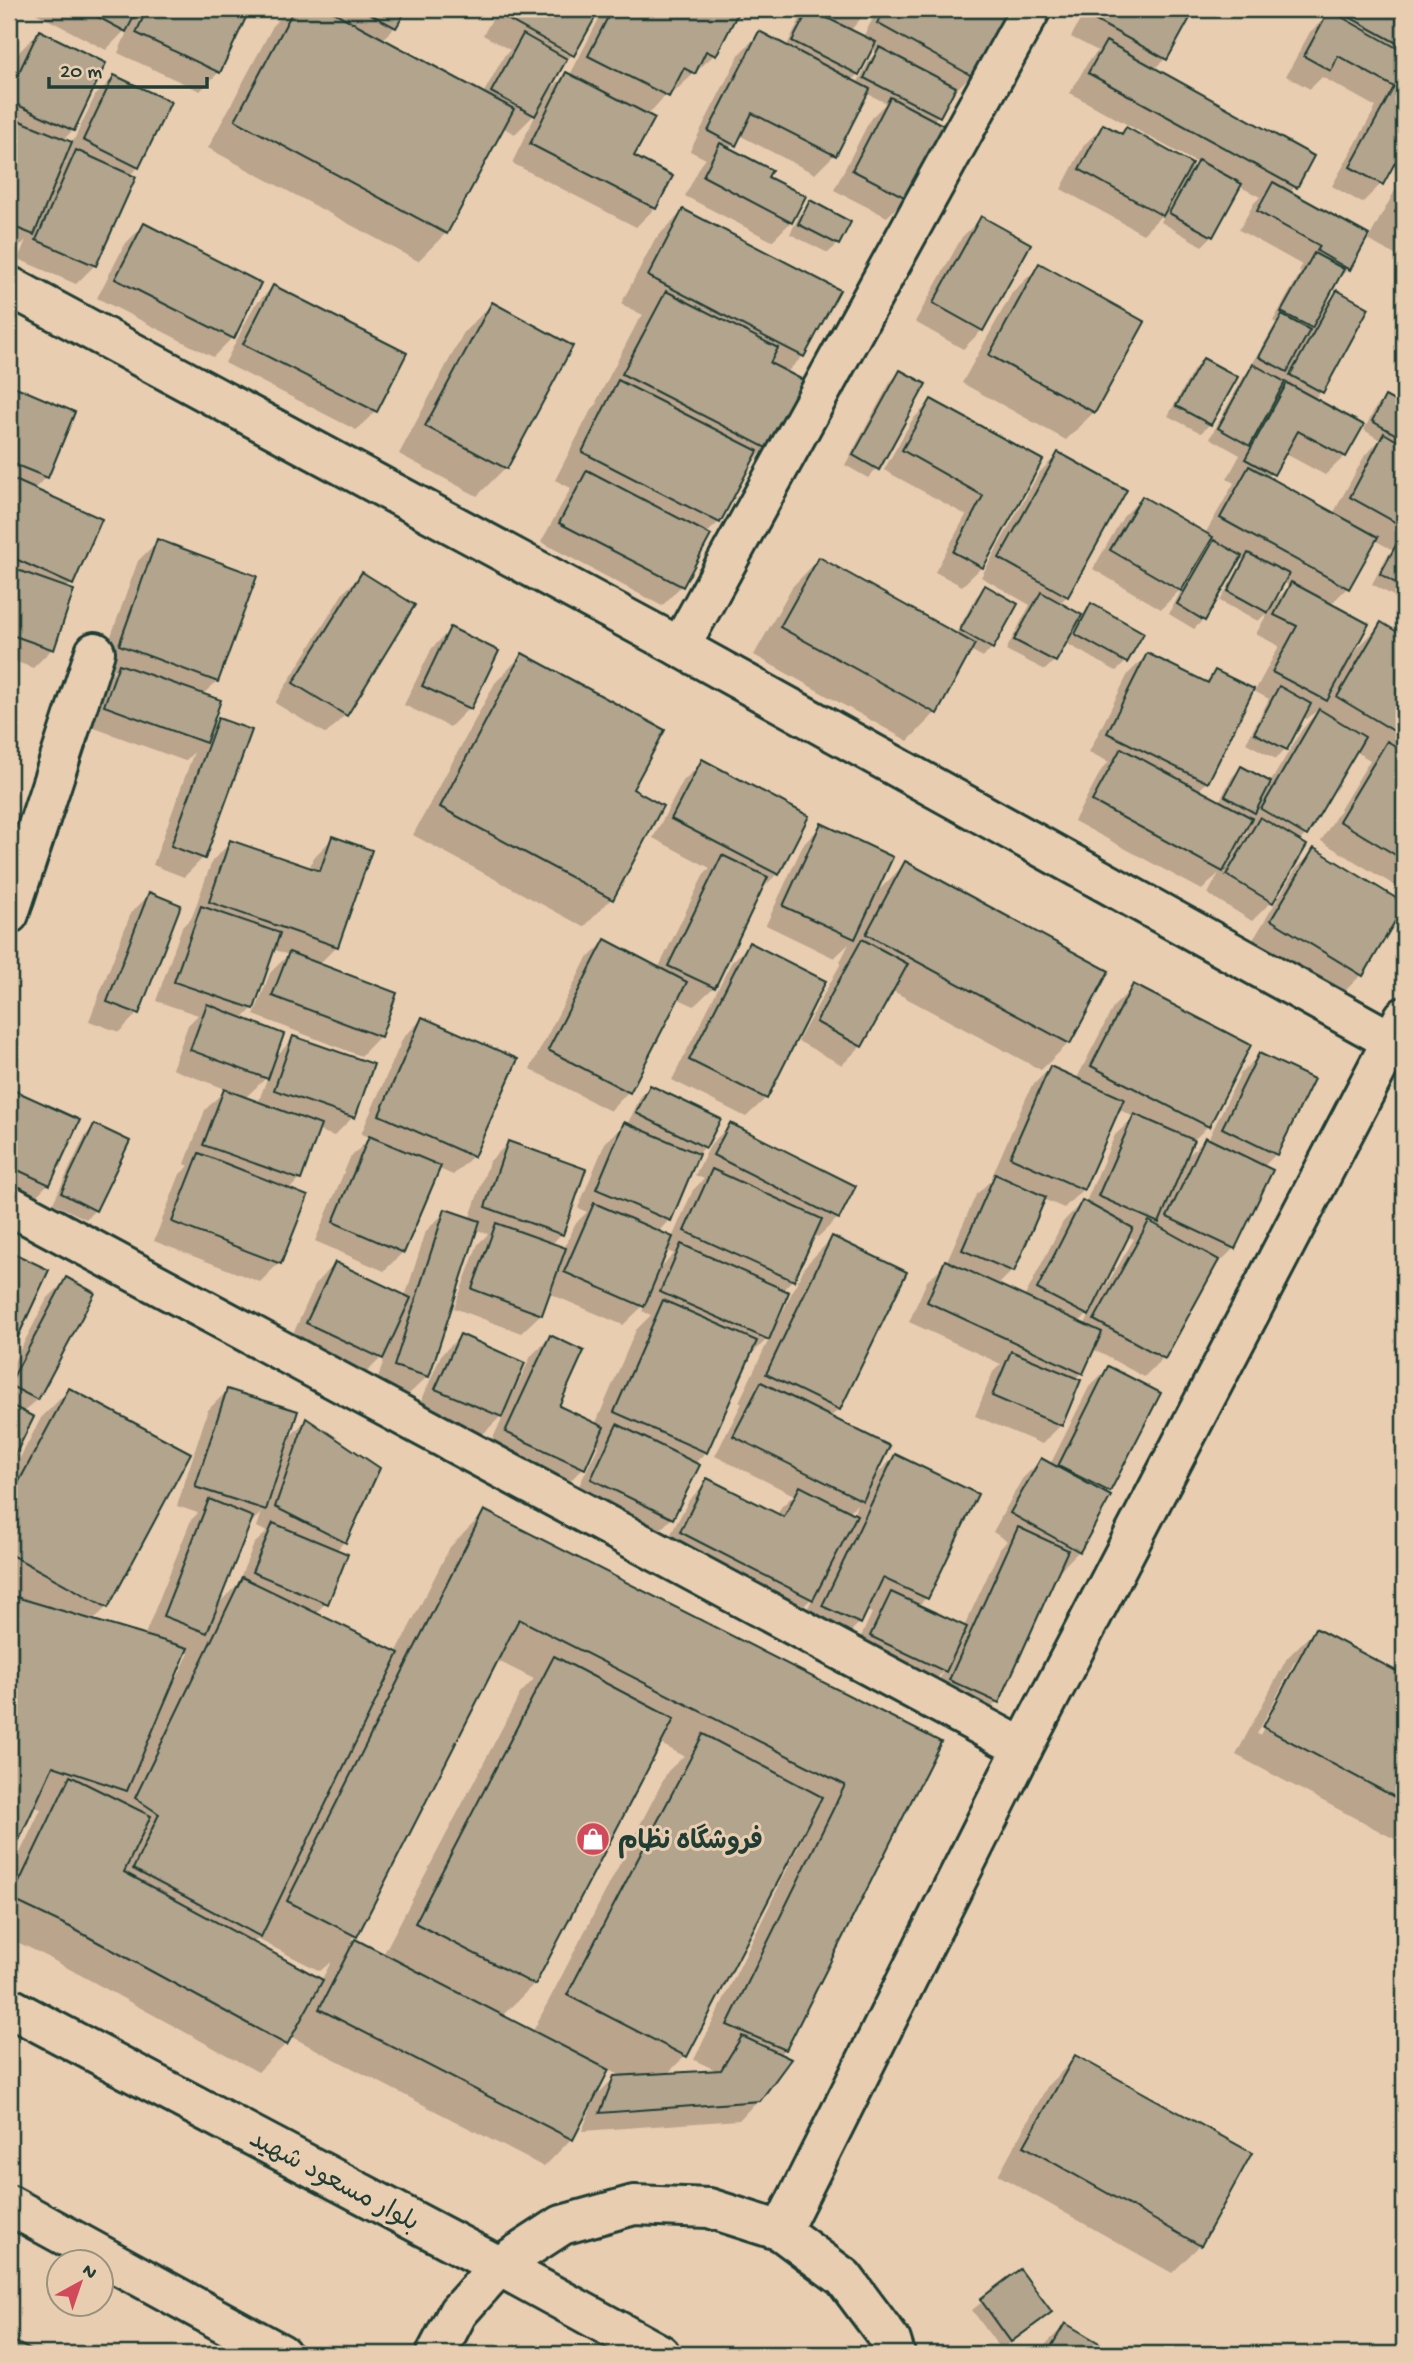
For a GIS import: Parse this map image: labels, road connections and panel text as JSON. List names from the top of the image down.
{
  "streets": {
    "street": ["بلوار مسعود شهید"]
  },
  "places": {
    "shop": ["فروشگاه نظام"]
  },
  "scale_bar": "20 m",
  "north": "top right"
}
